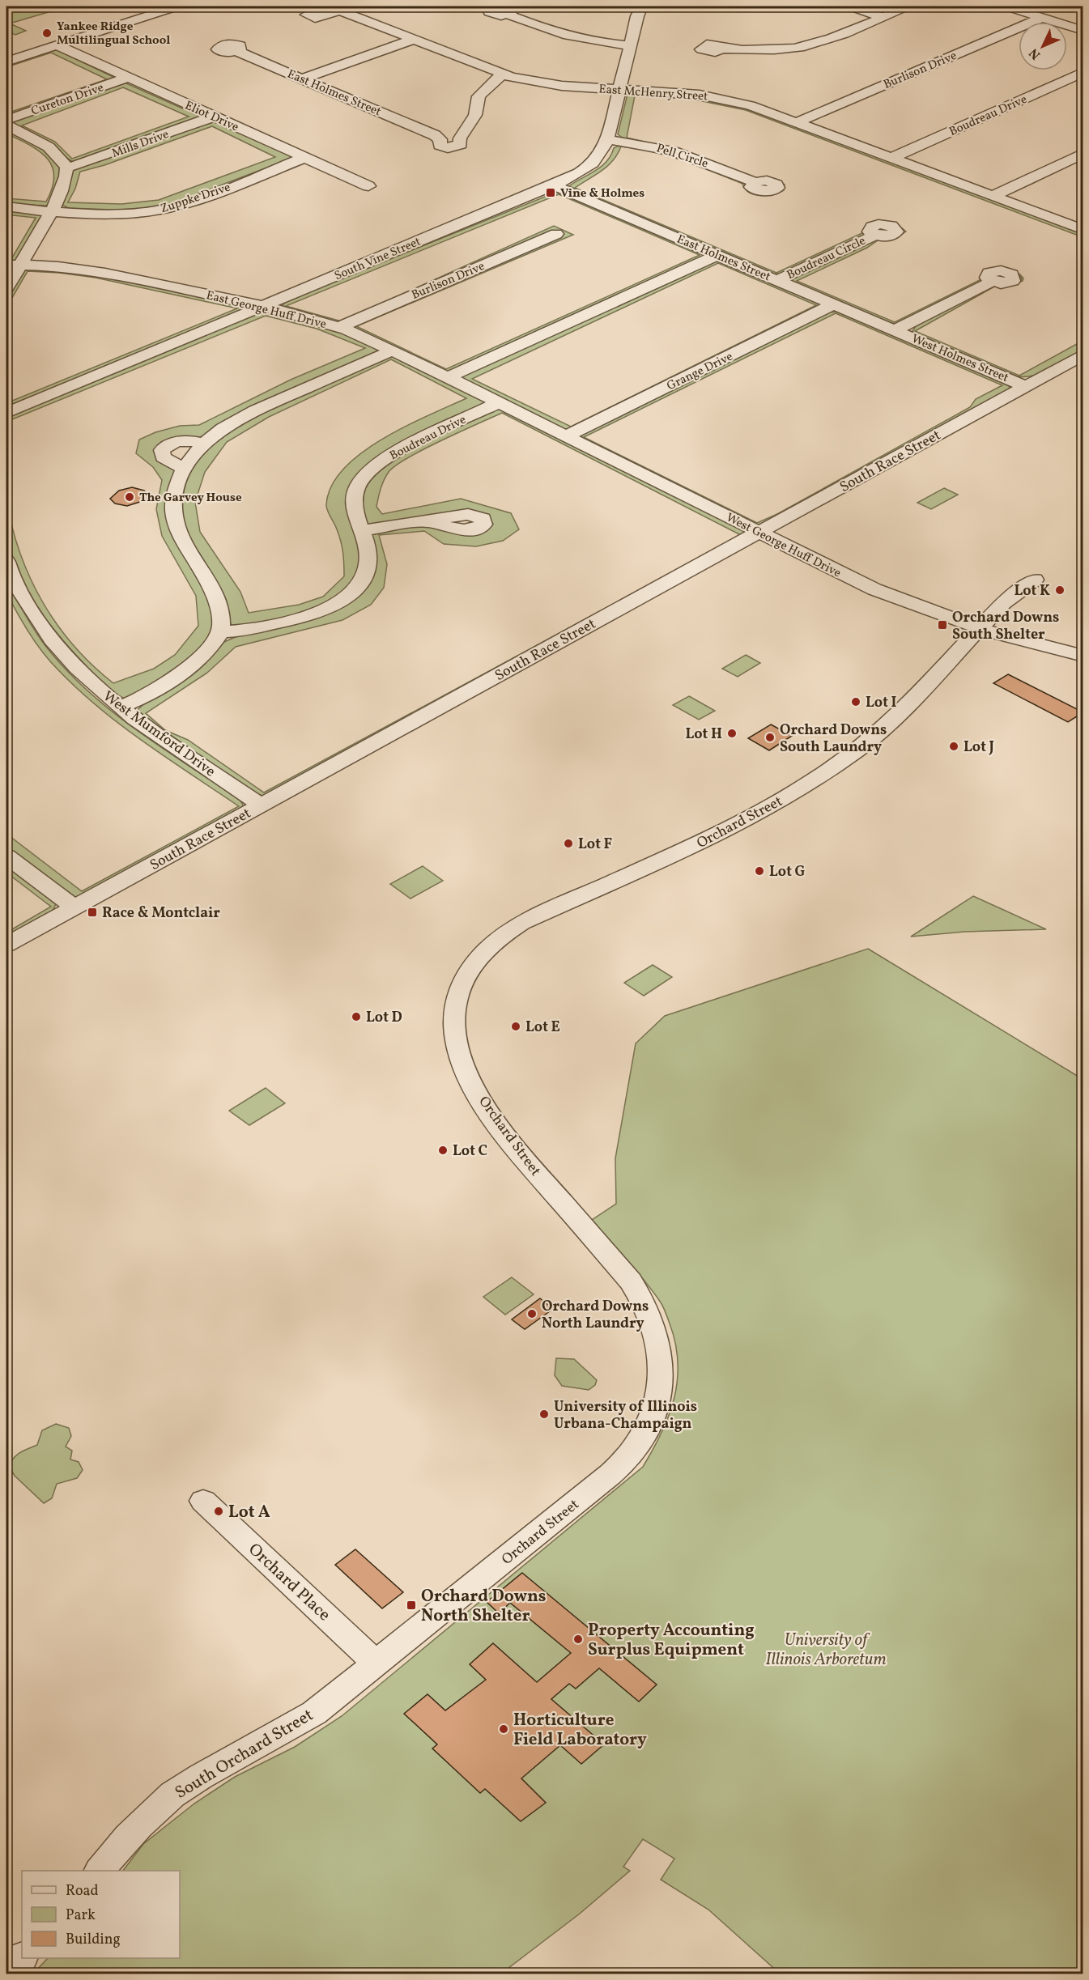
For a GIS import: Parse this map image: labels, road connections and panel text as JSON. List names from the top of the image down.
{
  "streets": {
    "street": [
      "Burlison Drive",
      "East Holmes Street",
      "East McHenry Street",
      "Cureton Drive",
      "Boudreau Drive",
      "Eliot Drive",
      "Mills Drive",
      "Pell Circle",
      "Zuppke Drive",
      "Boudreau Circle",
      "South Vine Street",
      "East George Huff Drive",
      "West Holmes Street",
      "Grange Drive",
      "South Race Street",
      "West George Huff Drive",
      "West Mumford Drive",
      "Orchard Street",
      "Orchard Place",
      "South Orchard Street"
    ]
  },
  "crossings": [
    ["Burlison Drive", "East McHenry Street"],
    ["Burlison Drive", "East George Huff Drive"],
    ["East Holmes Street", "East McHenry Street"],
    ["East Holmes Street", "Boudreau Circle"],
    ["East Holmes Street", "South Vine Street"],
    ["East Holmes Street", "West Holmes Street"],
    ["East Holmes Street", "Grange Drive"],
    ["East McHenry Street", "Boudreau Drive"],
    ["East McHenry Street", "South Vine Street"],
    ["Cureton Drive", "Eliot Drive"],
    ["Boudreau Drive", "East George Huff Drive"],
    ["Boudreau Drive", "West George Huff Drive"],
    ["Eliot Drive", "Mills Drive"],
    ["Eliot Drive", "Zuppke Drive"],
    ["Pell Circle", "South Vine Street"],
    ["South Vine Street", "East George Huff Drive"],
    ["East George Huff Drive", "West George Huff Drive"],
    ["West Holmes Street", "South Race Street"],
    ["Grange Drive", "West George Huff Drive"],
    ["South Race Street", "West George Huff Drive"],
    ["South Race Street", "West Mumford Drive"],
    ["West George Huff Drive", "Orchard Street"],
    ["Orchard Street", "Orchard Place"],
    ["Orchard Street", "South Orchard Street"],
    ["Orchard Place", "South Orchard Street"]
  ],
  "parks": ["University of Illinois Arboretum"],
  "places": {
    "other": [
      "Yankee Ridge Multilingual School",
      "The Garvey House",
      "Lot K",
      "Lot I",
      "Lot H",
      "Orchard Downs South Laundry",
      "Lot J",
      "Lot F",
      "Lot G",
      "Lot D",
      "Lot E",
      "Lot C",
      "Orchard Downs North Laundry",
      "University of Illinois Urbana-Champaign",
      "Lot A",
      "Property Accounting Surplus Equipment",
      "Horticulture Field Laboratory"
    ],
    "transit": [
      "Vine & Holmes",
      "Orchard Downs South Shelter",
      "Race & Montclair",
      "Orchard Downs North Shelter"
    ]
  },
  "legend": ["Road", "Park", "Building"],
  "north": "bottom left"
}
